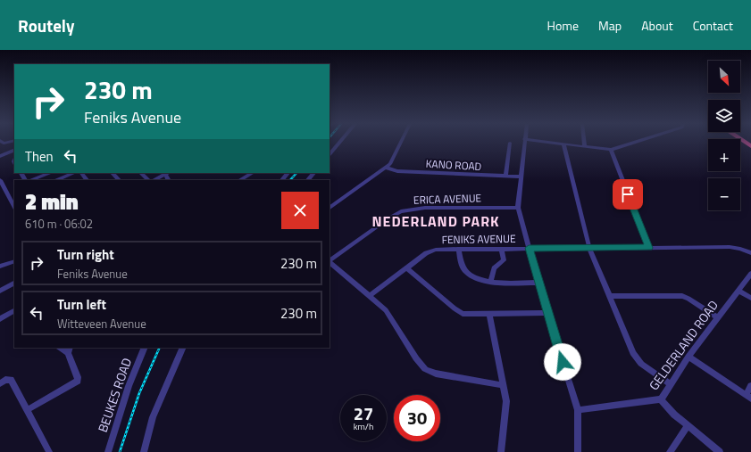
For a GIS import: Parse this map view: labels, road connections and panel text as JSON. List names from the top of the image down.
{
  "streets": {
    "street": [
      "KANO ROAD",
      "ERICA AVENUE",
      "FENIKS AVENUE",
      "GELDERLAND ROAD",
      "BEUKES ROAD"
    ]
  },
  "districts": ["NEDERLAND PARK"],
  "north": "bottom right",
  "page": {
    "header": "Routely",
    "nav": [
      "Home",
      "Map",
      "About",
      "Contact"
    ],
    "map_buttons": ["+", "−"],
    "turn": ["230 m", "Feniks Avenue"],
    "then": "Then",
    "heading": ["2 min", "610 m · 06:02"],
    "list": [
      {
        "name": "Turn right",
        "note": "Feniks Avenue",
        "value": "230 m"
      },
      {
        "name": "Turn left",
        "note": "Witteveen Avenue",
        "value": "230 m"
      }
    ],
    "speed": "27 km/h",
    "limit": "30"
  }
}
